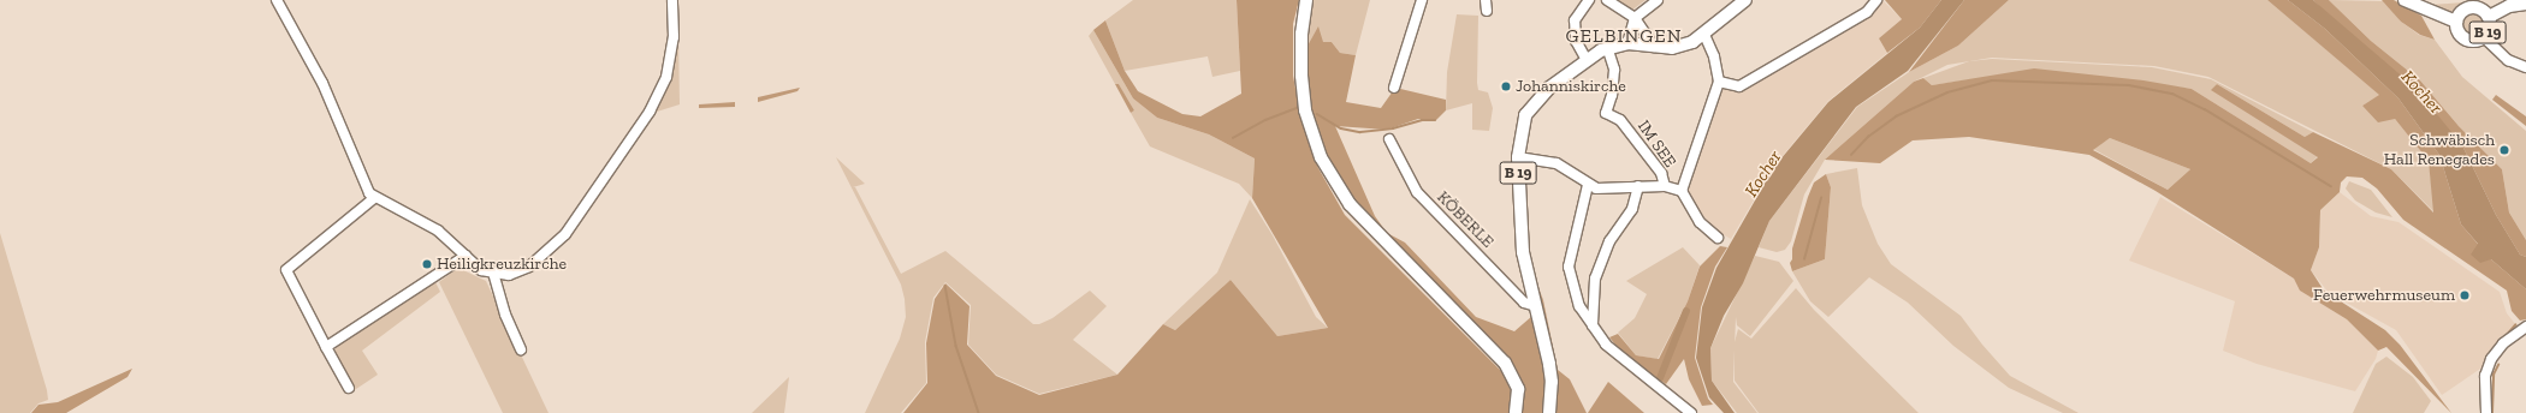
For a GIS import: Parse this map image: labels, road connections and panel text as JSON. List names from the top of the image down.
{
  "streets": {
    "main road": ["B 19"],
    "street": ["IM SEE", "KÖBERLE"]
  },
  "crossings": [
    ["B 19", "IM SEE"],
    ["B 19", "KÖBERLE"]
  ],
  "districts": ["GELBINGEN"],
  "water": ["Kocher"],
  "places": [
    "Johanniskirche",
    "Schwäbisch Hall Renegades",
    "Heiligkreuzkirche",
    "Feuerwehrmuseum"
  ]
}
